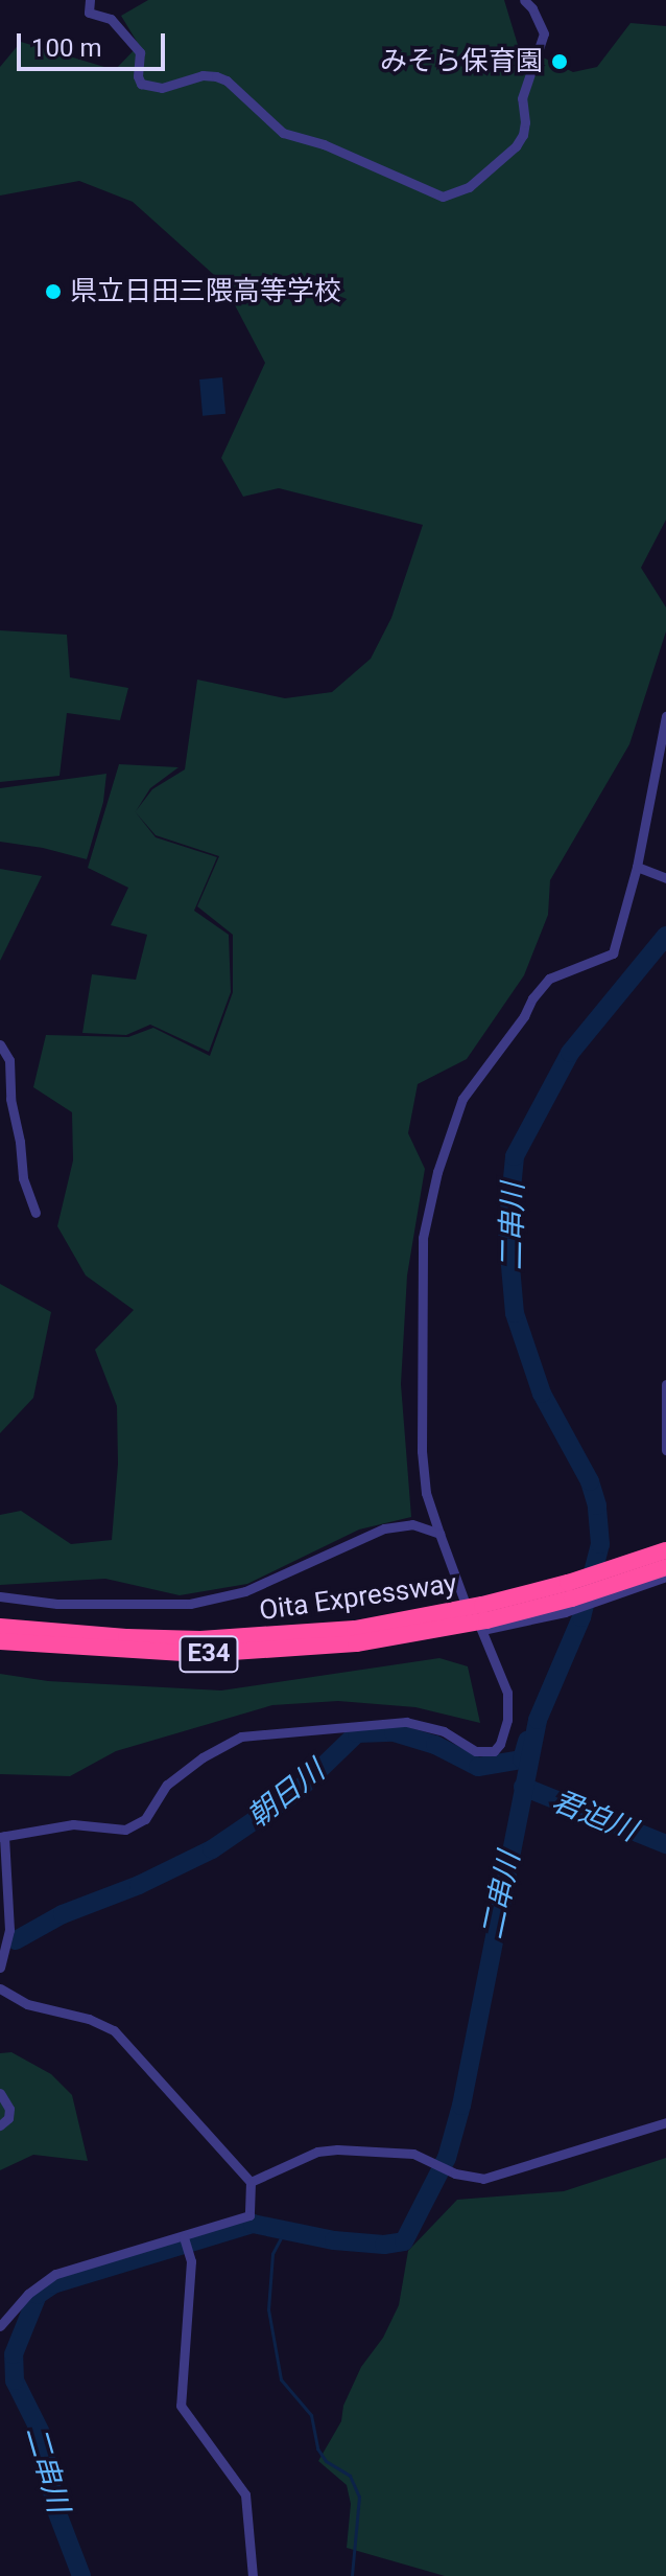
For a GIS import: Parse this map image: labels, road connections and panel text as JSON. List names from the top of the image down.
{
  "streets": {
    "highway": ["Oita Expressway", "E34"]
  },
  "water": ["二串川", "朝日川", "君迫川"],
  "places": ["みそら保育園", "県立日田三隈高等学校"],
  "scale_bar": "100 m"
}
